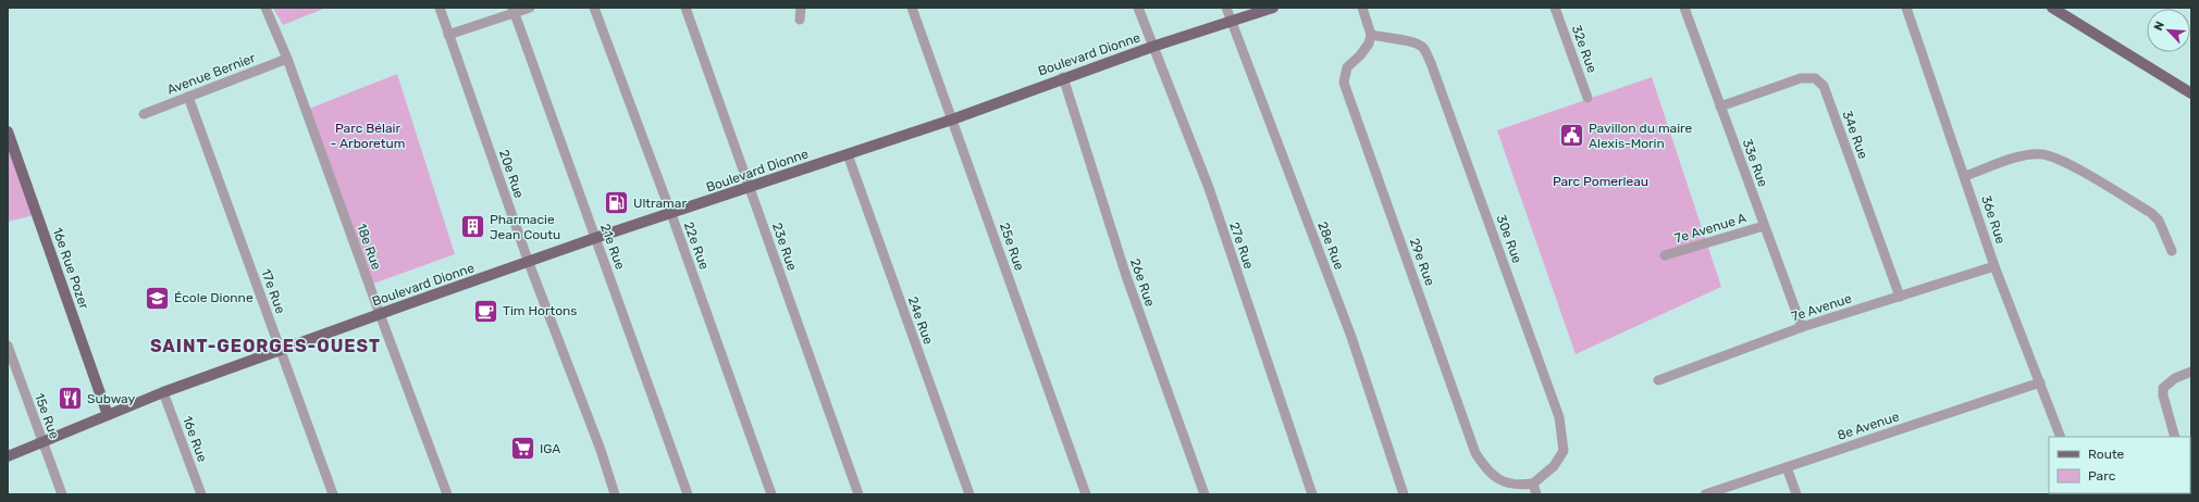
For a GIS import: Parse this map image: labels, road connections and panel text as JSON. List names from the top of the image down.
{
  "streets": {
    "main road": ["Boulevard Dionne", "16e Rue Pozer"],
    "street": [
      "32e Rue",
      "Avenue Bernier",
      "34e Rue",
      "33e Rue",
      "20e Rue",
      "36e Rue",
      "7e Avenue A",
      "30e Rue",
      "22e Rue",
      "27e Rue",
      "28e Rue",
      "18e Rue",
      "21e Rue",
      "23e Rue",
      "25e Rue",
      "29e Rue",
      "26e Rue",
      "17e Rue",
      "7e Avenue",
      "24e Rue",
      "15e Rue",
      "8e Avenue",
      "16e Rue"
    ]
  },
  "crossings": [
    ["Boulevard Dionne", "20e Rue"],
    ["Boulevard Dionne", "22e Rue"],
    ["Boulevard Dionne", "27e Rue"],
    ["Boulevard Dionne", "28e Rue"],
    ["Boulevard Dionne", "18e Rue"],
    ["Boulevard Dionne", "21e Rue"],
    ["Boulevard Dionne", "23e Rue"],
    ["Boulevard Dionne", "25e Rue"],
    ["Boulevard Dionne", "16e Rue Pozer"],
    ["Boulevard Dionne", "26e Rue"],
    ["Boulevard Dionne", "17e Rue"],
    ["Boulevard Dionne", "24e Rue"],
    ["Boulevard Dionne", "15e Rue"],
    ["Boulevard Dionne", "16e Rue"],
    ["Avenue Bernier", "18e Rue"],
    ["Avenue Bernier", "17e Rue"],
    ["34e Rue", "33e Rue"],
    ["34e Rue", "7e Avenue"],
    ["33e Rue", "7e Avenue A"],
    ["33e Rue", "7e Avenue"],
    ["36e Rue", "7e Avenue"],
    ["36e Rue", "8e Avenue"],
    ["30e Rue", "29e Rue"]
  ],
  "districts": ["SAINT-GEORGES-OUEST"],
  "parks": ["Parc Bélair - Arboretum", "Parc Pomerleau"],
  "places": {
    "public building": ["Pavillon du maire Alexis-Morin"],
    "fuel station": ["Ultramar"],
    "building": ["Pharmacie Jean Coutu"],
    "school or university": ["École Dionne"],
    "cafe": ["Tim Hortons"],
    "restaurant": ["Subway"],
    "supermarket": ["IGA"]
  },
  "legend": ["Route", "Parc"],
  "north": "top left"
}
